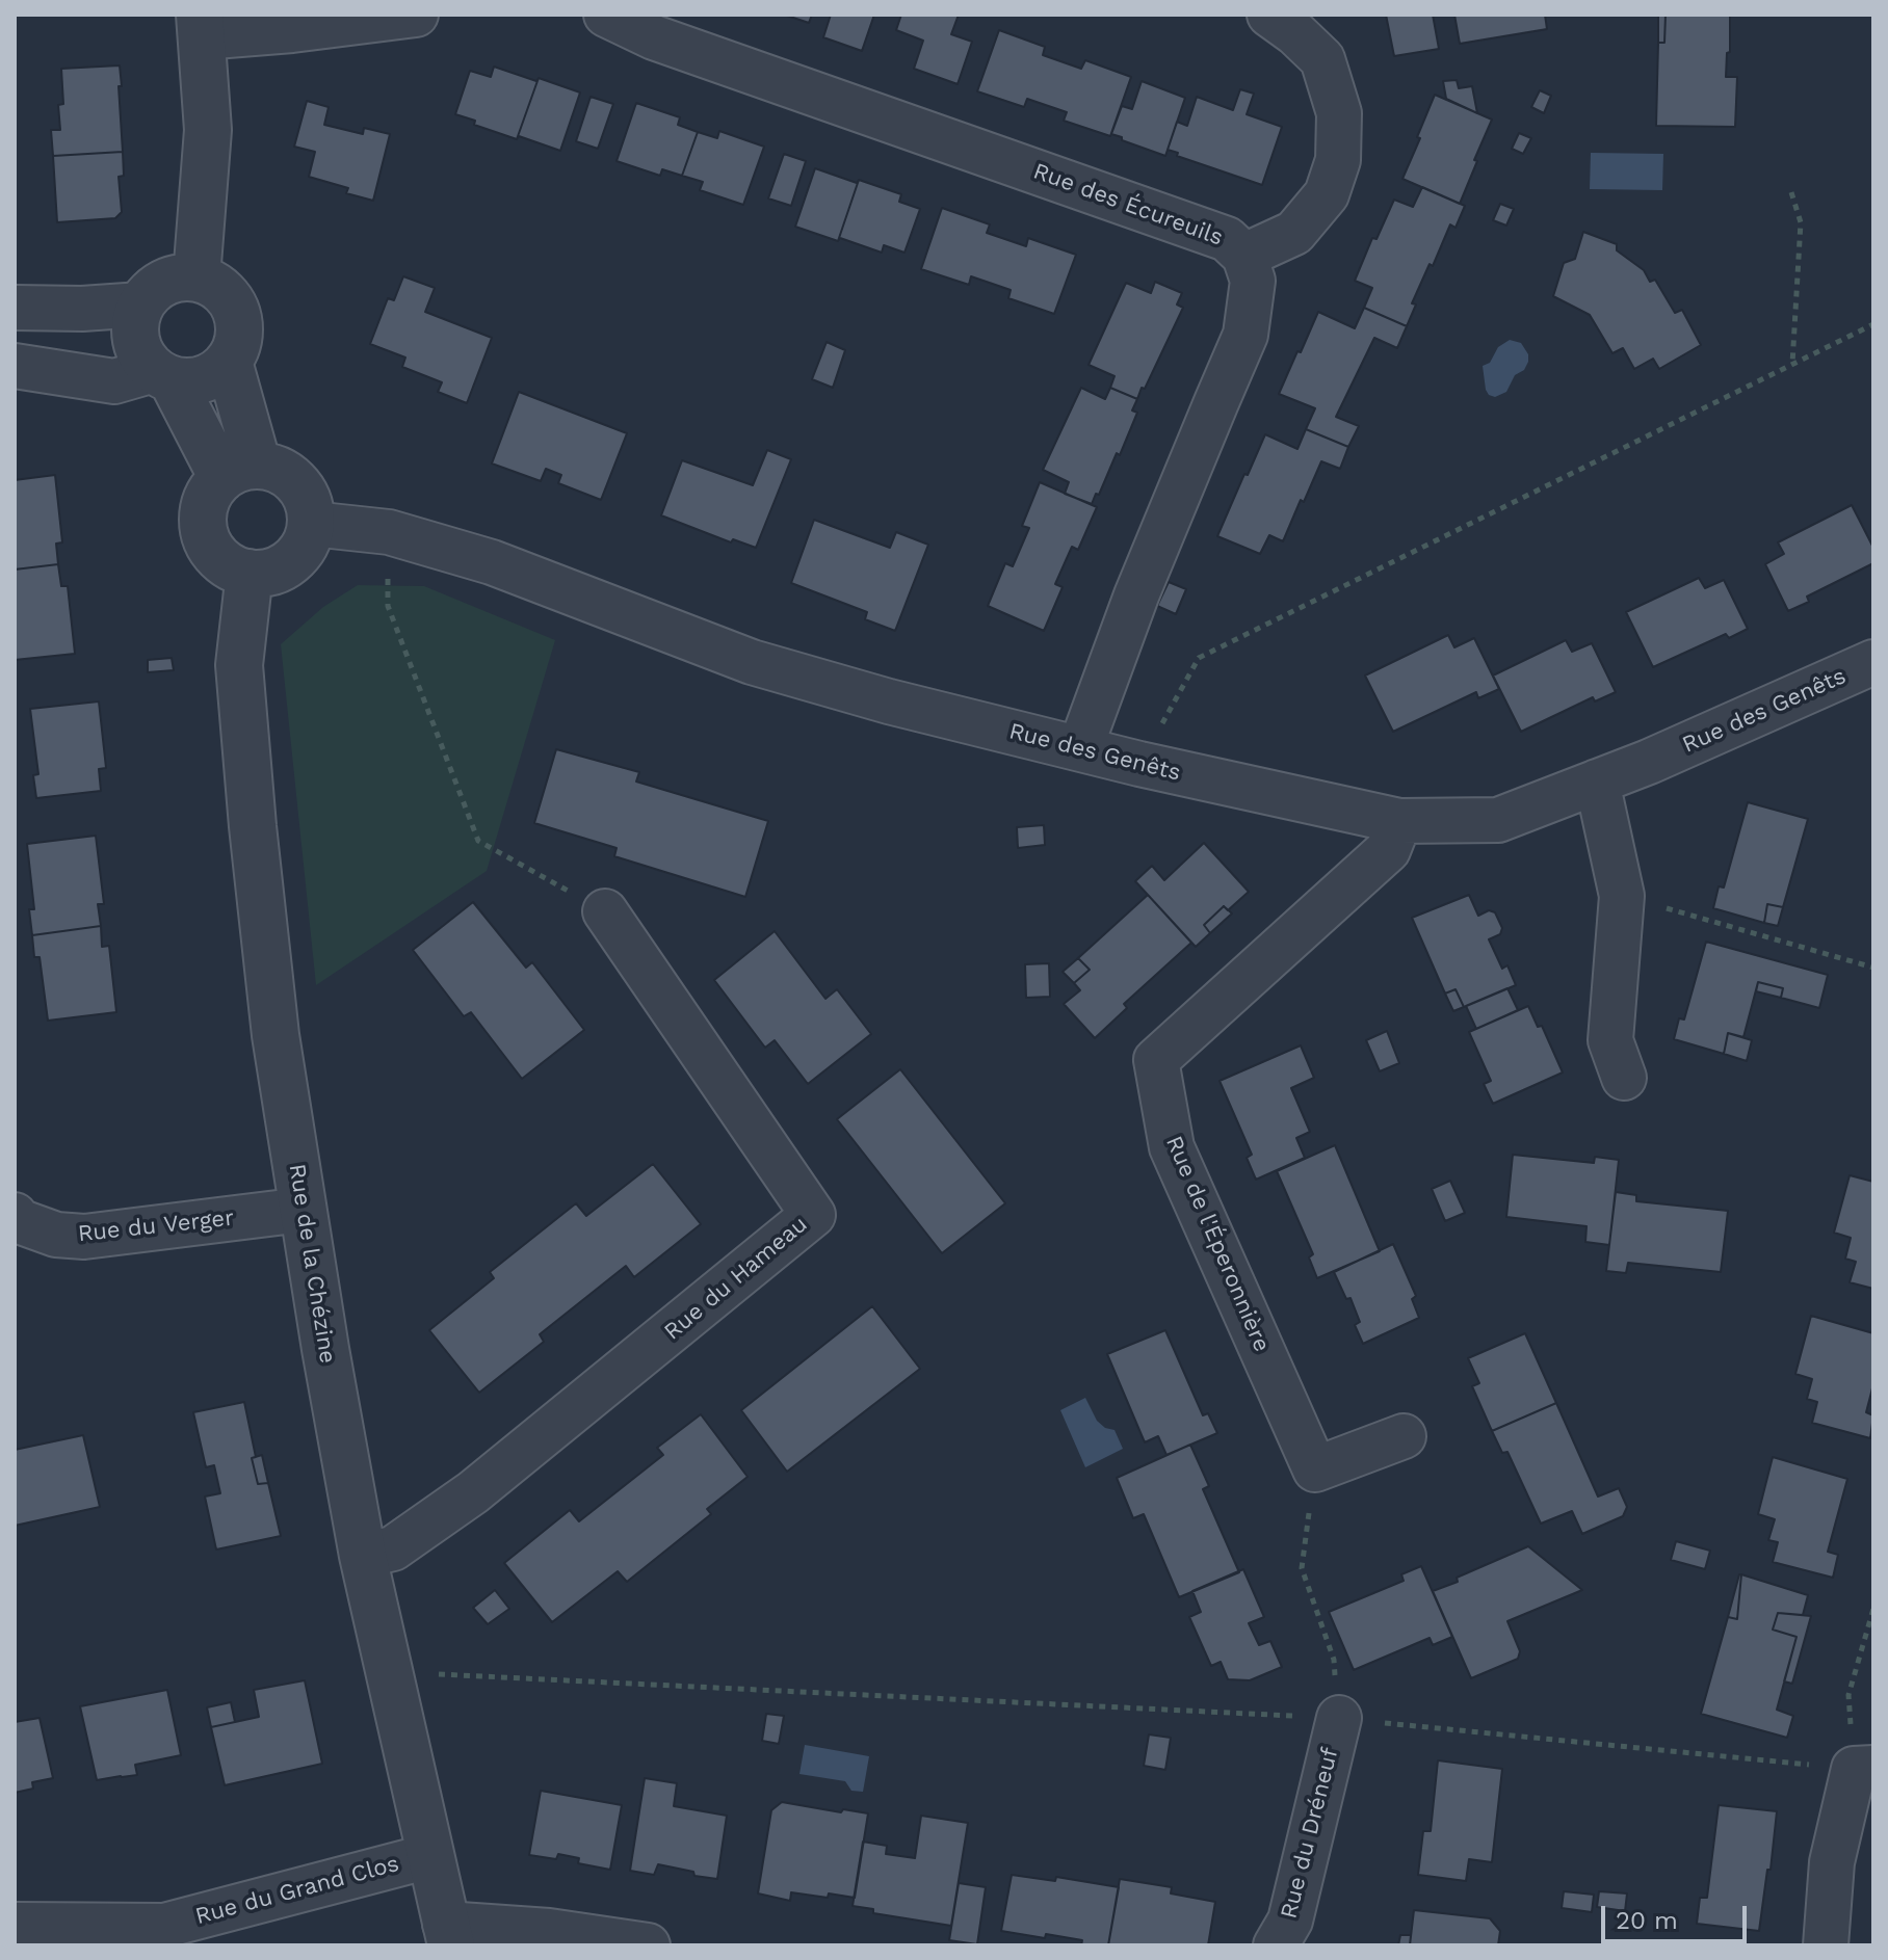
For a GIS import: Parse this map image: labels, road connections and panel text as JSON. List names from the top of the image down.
{
  "streets": {
    "street": [
      "Rue des Écureuils",
      "Rue des Genêts",
      "Rue du Verger",
      "Rue de l'Éperonnière",
      "Rue de la Chézine",
      "Rue du Hameau",
      "Rue du Dréneuf",
      "Rue du Grand Clos"
    ]
  },
  "crossings": [
    ["Rue des Écureuils", "Rue des Genêts"],
    ["Rue des Genêts", "Rue de l'Éperonnière"],
    ["Rue des Genêts", "Rue de la Chézine"],
    ["Rue du Verger", "Rue de la Chézine"],
    ["Rue de la Chézine", "Rue du Hameau"],
    ["Rue de la Chézine", "Rue du Grand Clos"]
  ],
  "scale_bar": "20 m"
}
